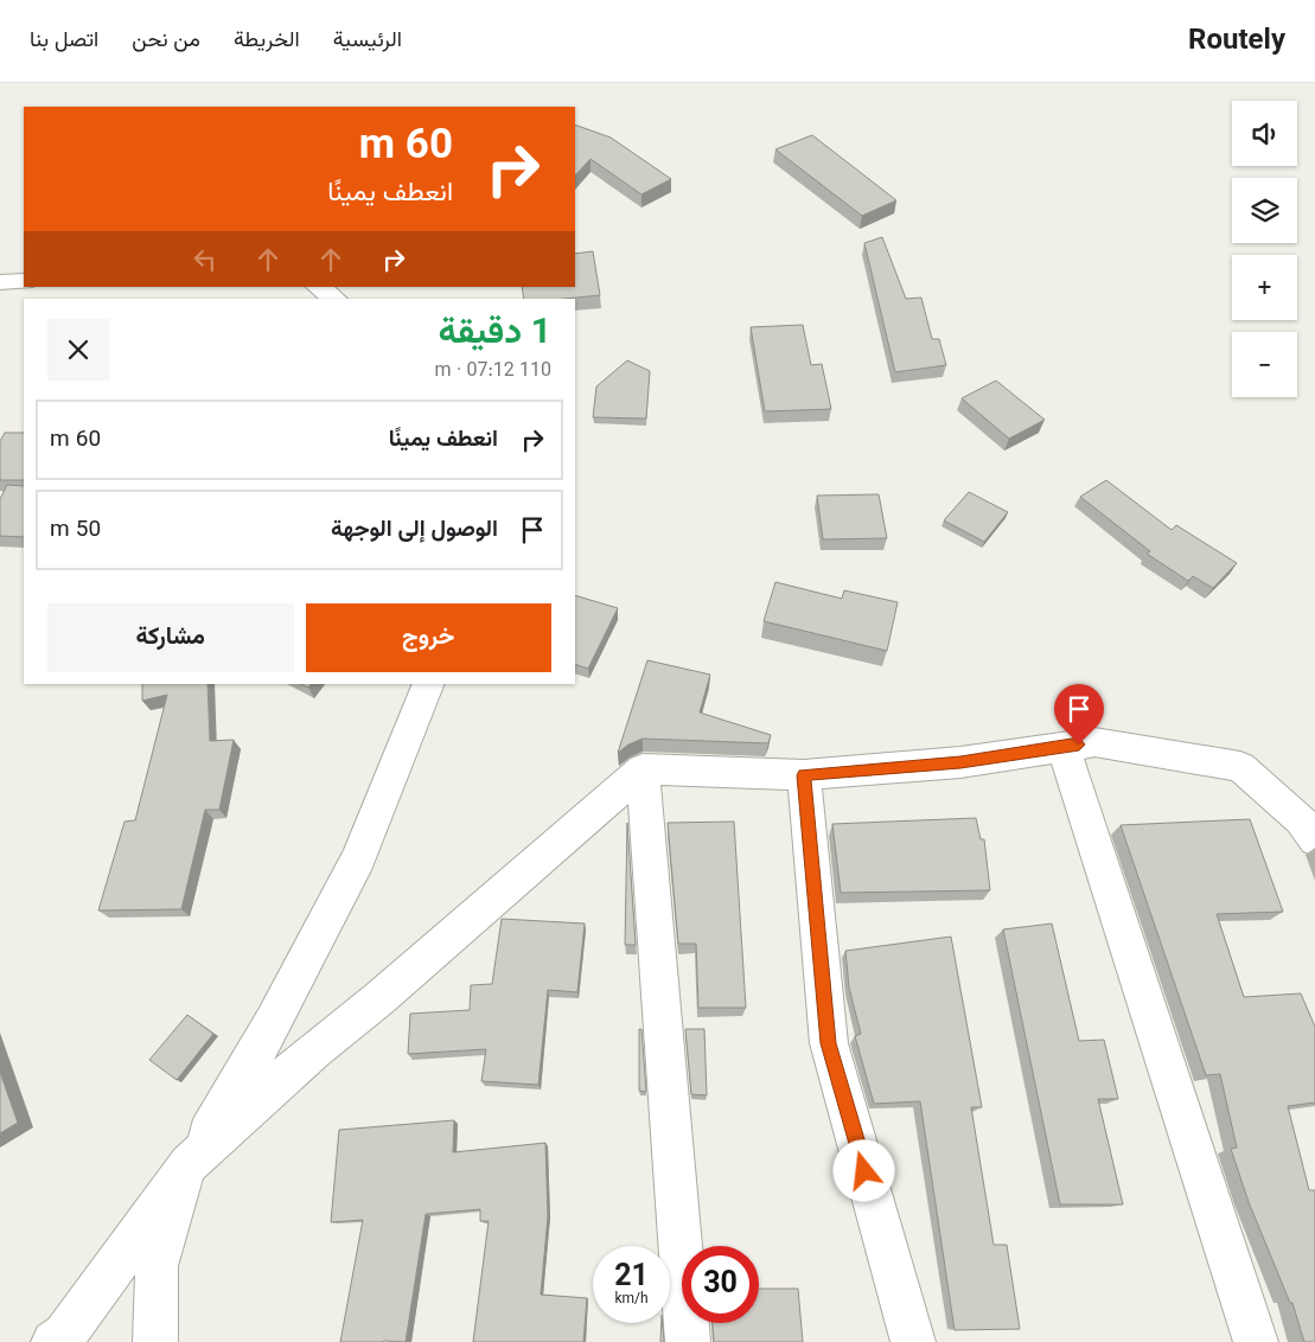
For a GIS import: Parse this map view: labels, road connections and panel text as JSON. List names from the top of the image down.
{
  "page": {
    "header": "Routely",
    "nav": [
      "الرئيسية",
      "الخريطة",
      "من نحن",
      "اتصل بنا"
    ],
    "map_buttons": ["+", "−"],
    "turn": ["60 m", "انعطف يمينًا"],
    "heading": ["1 دقيقة", "110 m · 07:12"],
    "list": [
      {
        "name": "انعطف يمينًا",
        "value": "60 m"
      },
      {
        "name": "الوصول إلى الوجهة",
        "value": "50 m"
      }
    ],
    "buttons": ["خروج", "مشاركة"],
    "speed": "21 km/h",
    "limit": "30"
  }
}
